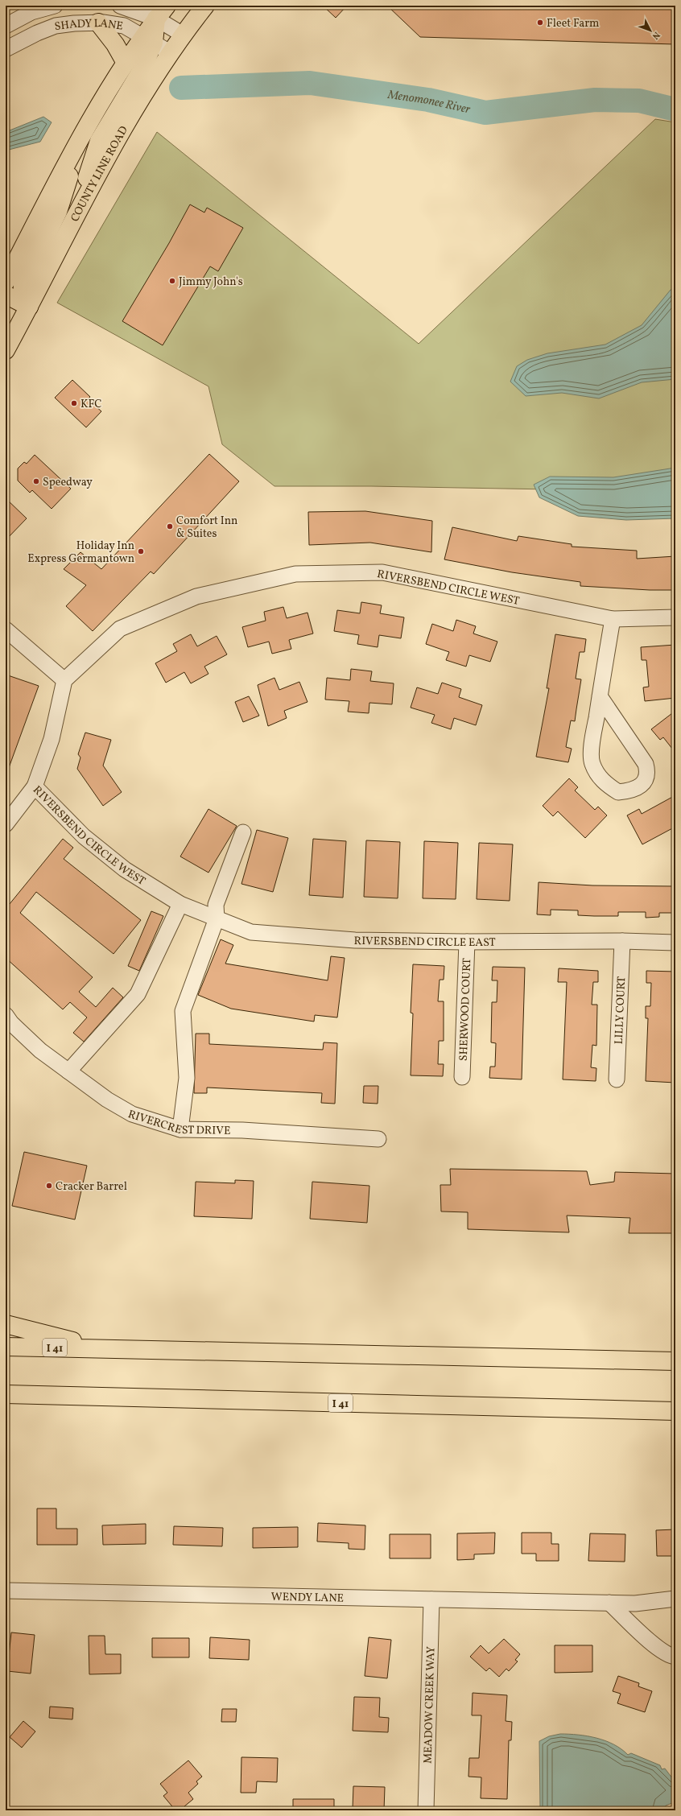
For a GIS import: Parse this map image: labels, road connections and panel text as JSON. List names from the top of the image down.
{
  "streets": {
    "main road": ["COUNTY LINE ROAD", "I 41"],
    "street": [
      "SHADY LANE",
      "RIVERSBEND CIRCLE WEST",
      "RIVERSBEND CIRCLE EAST",
      "SHERWOOD COURT",
      "LILLY COURT",
      "RIVERCREST DRIVE",
      "WENDY LANE",
      "MEADOW CREEK WAY"
    ]
  },
  "crossings": [
    ["SHADY LANE", "COUNTY LINE ROAD"],
    ["RIVERSBEND CIRCLE WEST", "RIVERSBEND CIRCLE EAST"],
    ["RIVERSBEND CIRCLE EAST", "SHERWOOD COURT"],
    ["RIVERSBEND CIRCLE EAST", "LILLY COURT"],
    ["WENDY LANE", "MEADOW CREEK WAY"]
  ],
  "water": ["Menomonee River"],
  "places": [
    "Fleet Farm",
    "Jimmy John's",
    "KFC",
    "Speedway",
    "Comfort Inn & Suites",
    "Holiday Inn Express Germantown",
    "Cracker Barrel"
  ],
  "north": "bottom right"
}
